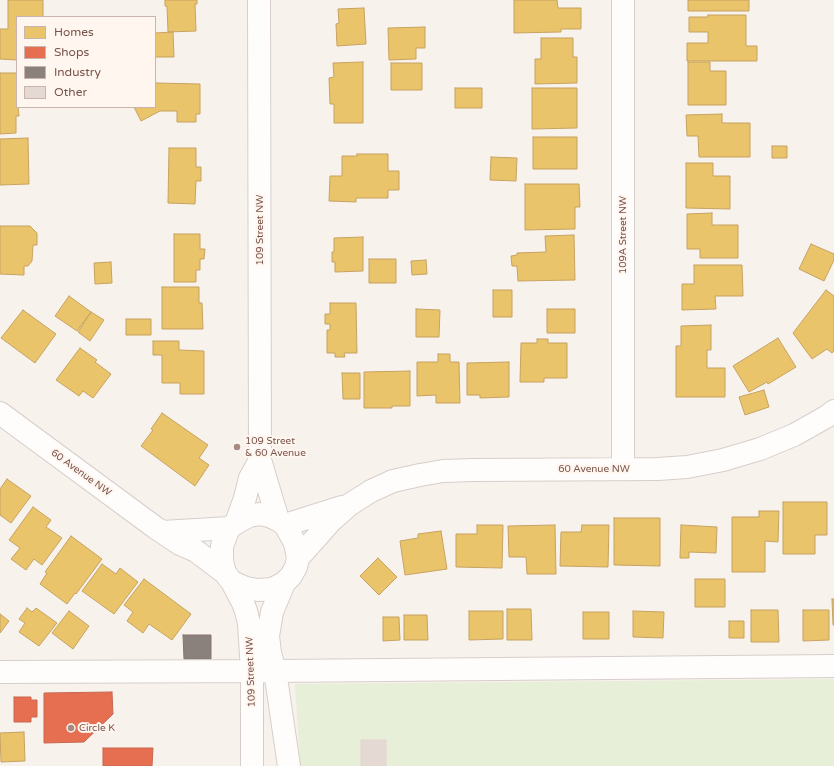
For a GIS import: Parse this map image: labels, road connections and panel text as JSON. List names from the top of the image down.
{
  "streets": {
    "street": ["109 Street NW", "109A Street NW", "60 Avenue NW"]
  },
  "crossings": [
    ["109 Street NW", "60 Avenue NW"],
    ["109A Street NW", "60 Avenue NW"]
  ],
  "places": ["109 Street & 60 Avenue", "Circle K"],
  "legend": [
    "Homes",
    "Shops",
    "Industry",
    "Other"
  ]
}
